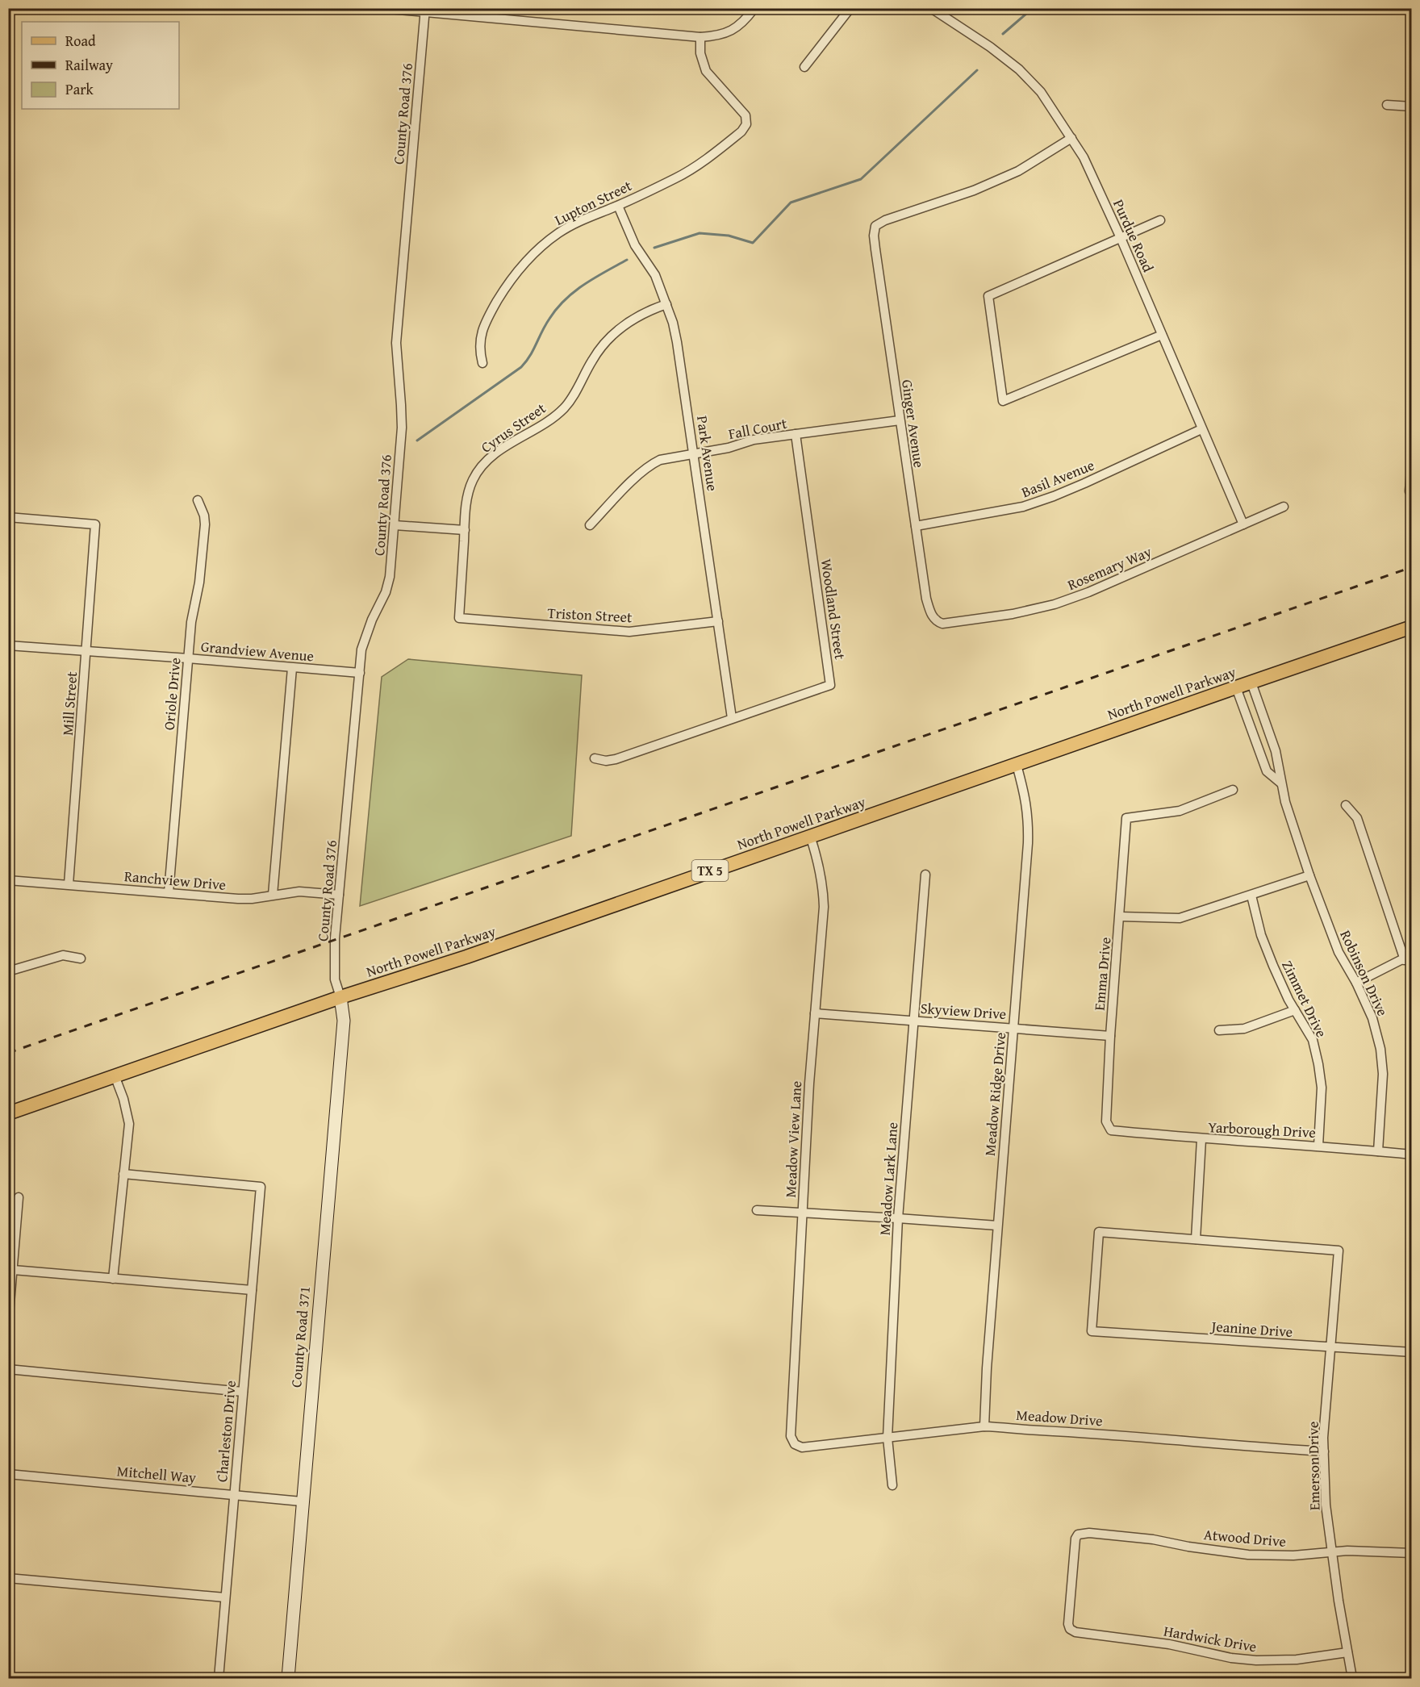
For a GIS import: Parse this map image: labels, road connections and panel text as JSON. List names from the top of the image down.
{
  "streets": {
    "main road": ["North Powell Parkway", "TX 5"],
    "street": [
      "County Road 376",
      "Lupton Street",
      "Purdue Road",
      "Ginger Avenue",
      "Cyrus Street",
      "Fall Court",
      "Park Avenue",
      "Basil Avenue",
      "Rosemary Way",
      "Woodland Street",
      "Triston Street",
      "Grandview Avenue",
      "Oriole Drive",
      "Mill Street",
      "Ranchview Drive",
      "Robinson Drive",
      "Emma Drive",
      "Zimmet Drive",
      "Skyview Drive",
      "Meadow Ridge Drive",
      "Yarborough Drive",
      "Meadow View Lane",
      "Meadow Lark Lane",
      "Jeanine Drive",
      "County Road 371",
      "Meadow Drive",
      "Charleston Drive",
      "Emerson Drive",
      "Mitchell Way",
      "Atwood Drive",
      "Hardwick Drive"
    ]
  },
  "crossings": [
    ["County Road 376", "Grandview Avenue"],
    ["County Road 376", "North Powell Parkway"],
    ["County Road 376", "Ranchview Drive"],
    ["County Road 376", "County Road 371"],
    ["Lupton Street", "Park Avenue"],
    ["Purdue Road", "Ginger Avenue"],
    ["Purdue Road", "Basil Avenue"],
    ["Purdue Road", "Rosemary Way"],
    ["Ginger Avenue", "Fall Court"],
    ["Ginger Avenue", "Basil Avenue"],
    ["Ginger Avenue", "Rosemary Way"],
    ["Cyrus Street", "Park Avenue"],
    ["Cyrus Street", "Triston Street"],
    ["Fall Court", "Park Avenue"],
    ["Fall Court", "Woodland Street"],
    ["Park Avenue", "Woodland Street"],
    ["Park Avenue", "Triston Street"],
    ["Grandview Avenue", "Oriole Drive"],
    ["Grandview Avenue", "Mill Street"],
    ["North Powell Parkway", "Robinson Drive"],
    ["North Powell Parkway", "Meadow Ridge Drive"],
    ["North Powell Parkway", "Meadow View Lane"],
    ["North Powell Parkway", "County Road 371"],
    ["Oriole Drive", "Ranchview Drive"],
    ["Mill Street", "Ranchview Drive"],
    ["Robinson Drive", "Yarborough Drive"],
    ["Emma Drive", "Skyview Drive"],
    ["Emma Drive", "Yarborough Drive"],
    ["Zimmet Drive", "Yarborough Drive"],
    ["Skyview Drive", "Meadow Ridge Drive"],
    ["Skyview Drive", "Meadow View Lane"],
    ["Skyview Drive", "Meadow Lark Lane"],
    ["Meadow Ridge Drive", "Meadow Drive"],
    ["Meadow View Lane", "Meadow Drive"],
    ["Meadow Lark Lane", "Meadow Drive"],
    ["Jeanine Drive", "Emerson Drive"],
    ["County Road 371", "Mitchell Way"],
    ["Meadow Drive", "Emerson Drive"],
    ["Charleston Drive", "Mitchell Way"],
    ["Emerson Drive", "Atwood Drive"],
    ["Emerson Drive", "Hardwick Drive"],
    ["Atwood Drive", "Hardwick Drive"]
  ],
  "legend": ["Road", "Railway", "Park"]
}
